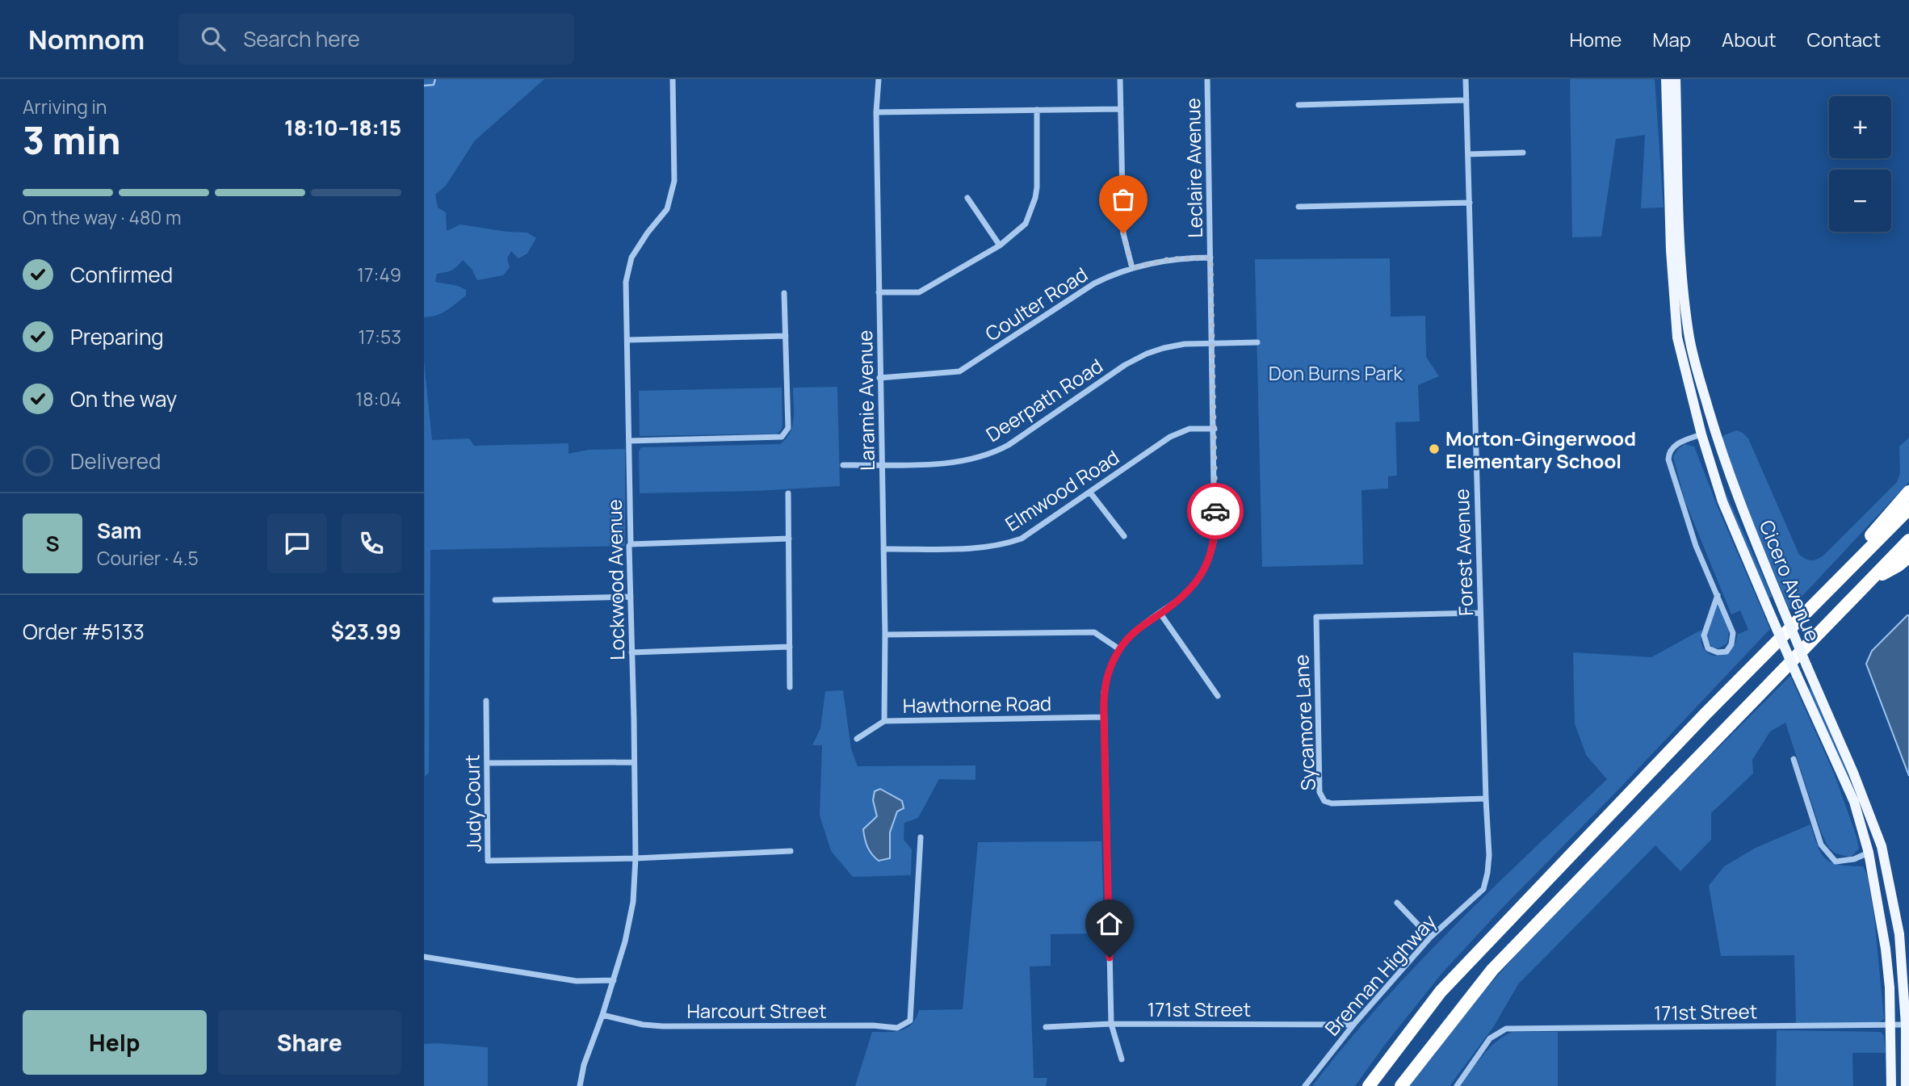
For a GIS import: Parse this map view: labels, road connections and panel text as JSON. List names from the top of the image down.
{
  "streets": {
    "main road": ["Cicero Avenue"],
    "street": [
      "Leclaire Avenue",
      "Coulter Road",
      "Deerpath Road",
      "Laramie Avenue",
      "Elmwood Road",
      "Forest Avenue",
      "Lockwood Avenue",
      "Hawthorne Road",
      "Sycamore Lane",
      "Judy Court",
      "Brennan Highway",
      "171st Street",
      "Harcourt Street"
    ]
  },
  "crossings": [
    ["Leclaire Avenue", "Coulter Road"],
    ["Leclaire Avenue", "Deerpath Road"],
    ["Leclaire Avenue", "Elmwood Road"],
    ["Leclaire Avenue", "Hawthorne Road"],
    ["Leclaire Avenue", "171st Street"],
    ["Coulter Road", "Laramie Avenue"],
    ["Deerpath Road", "Laramie Avenue"],
    ["Laramie Avenue", "Elmwood Road"],
    ["Laramie Avenue", "Hawthorne Road"],
    ["Forest Avenue", "Sycamore Lane"],
    ["Forest Avenue", "Brennan Highway"],
    ["Lockwood Avenue", "Judy Court"],
    ["Lockwood Avenue", "Harcourt Street"],
    ["Cicero Avenue", "171st Street"],
    ["Brennan Highway", "171st Street"]
  ],
  "parks": ["Don Burns Park"],
  "places": ["Morton-Gingerwood Elementary School"],
  "page": {
    "header": "Nomnom",
    "search": "Search here",
    "nav": [
      "Home",
      "Map",
      "About",
      "Contact"
    ],
    "heading": ["3 min", "Arriving in", "18:10–18:15"],
    "panel": [
      "Sam",
      "Courier · 4.5",
      "Order #5133",
      "$23.99"
    ],
    "map_buttons": ["+", "−"],
    "bar": "On the way · 480 m",
    "list": [
      ["Confirmed", "17:49"],
      ["Preparing", "17:53"],
      ["On the way", "18:04"],
      "Delivered"
    ],
    "round": "S",
    "buttons": ["Help", "Share"]
  }
}
